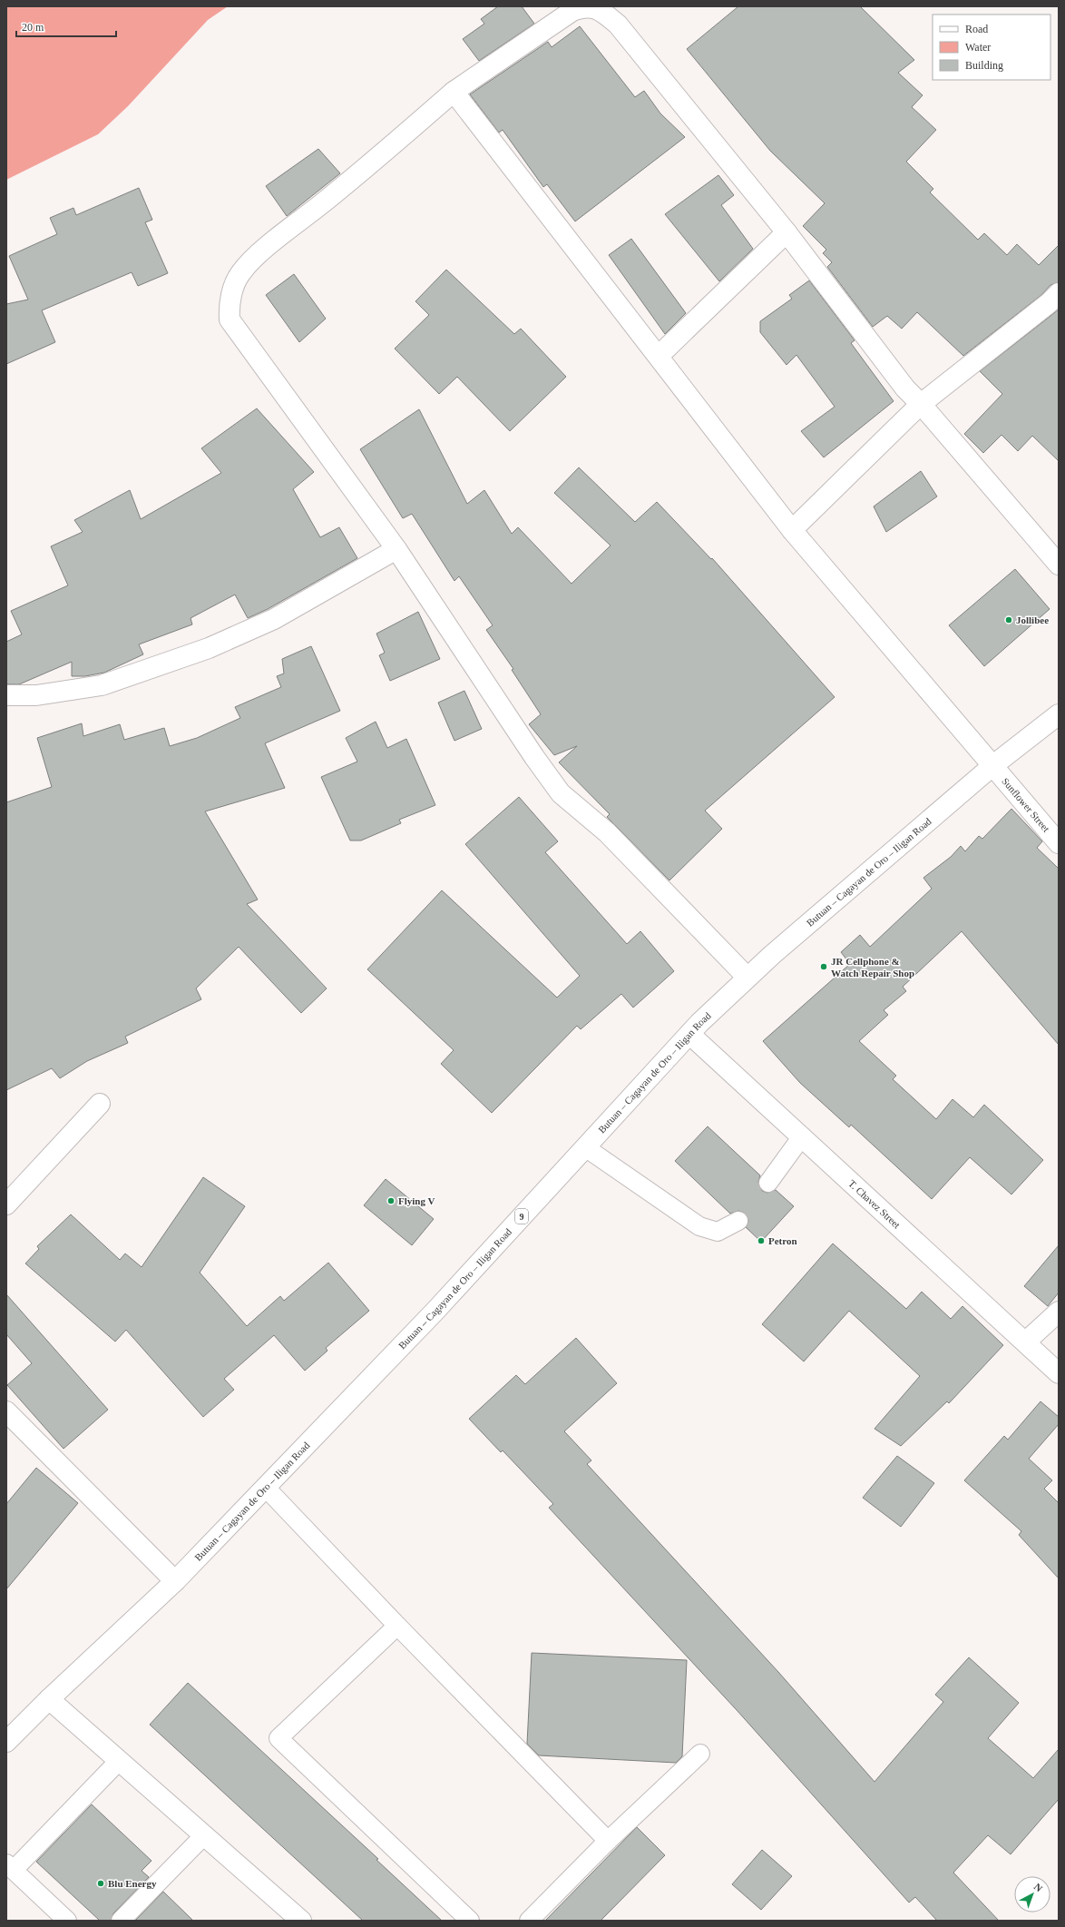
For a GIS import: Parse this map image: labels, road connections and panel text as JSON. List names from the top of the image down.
{
  "streets": {
    "main road": [
      "Sunflower Street",
      "Butuan – Cagayan de Oro – Iligan Road",
      "T. Chavez Street",
      "9"
    ]
  },
  "crossings": [
    ["Sunflower Street", "Butuan – Cagayan de Oro – Iligan Road"],
    ["Butuan – Cagayan de Oro – Iligan Road", "T. Chavez Street"]
  ],
  "places": [
    "Jollibee",
    "JR Cellphone & Watch Repair Shop",
    "Flying V",
    "Petron",
    "Blu Energy"
  ],
  "legend": ["Road", "Water", "Building"],
  "scale_bar": "20 m",
  "north": "top right"
}
